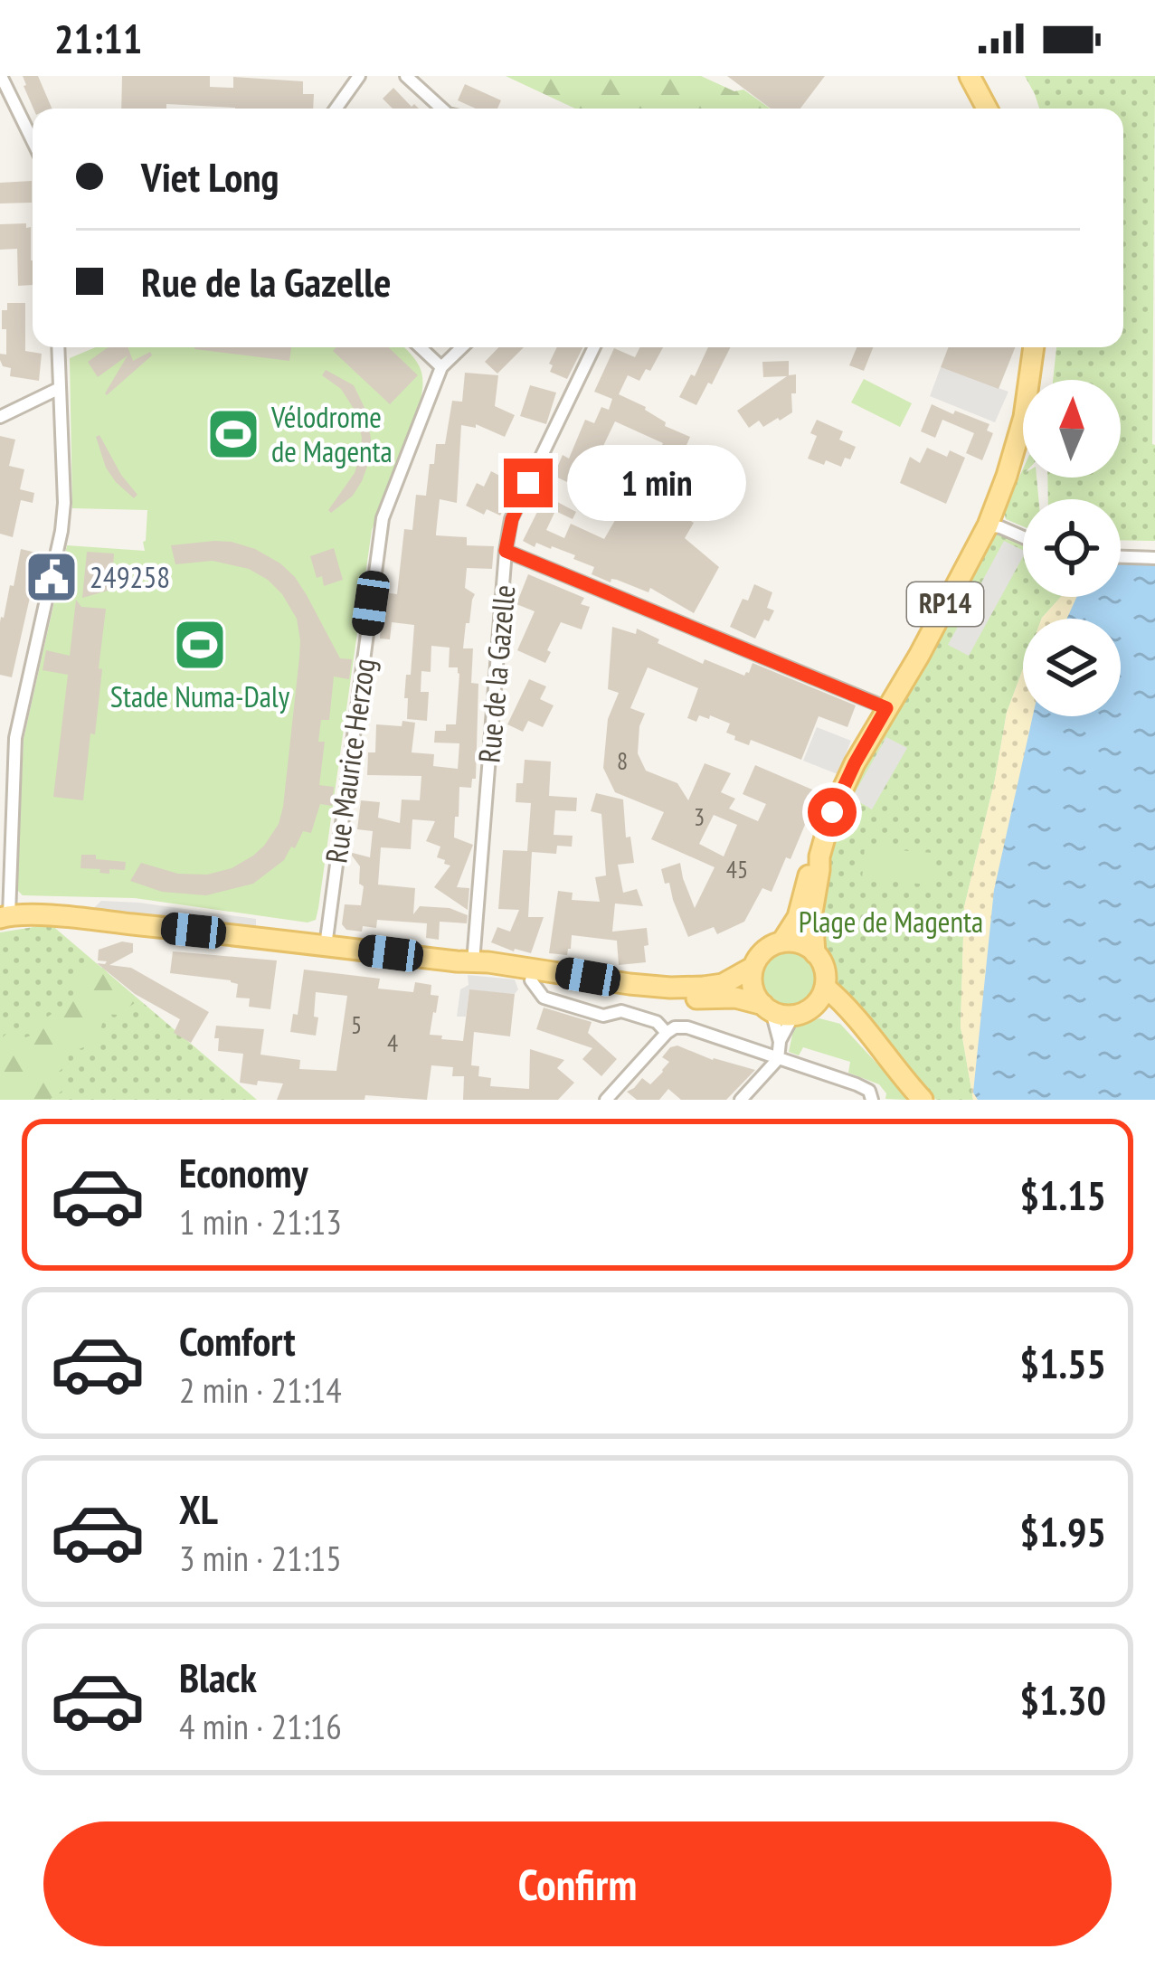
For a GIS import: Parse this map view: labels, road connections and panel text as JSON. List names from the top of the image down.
{
  "streets": {
    "main road": ["RP14"],
    "street": ["Rue de la Gazelle", "Rue Maurice Herzog"]
  },
  "parks": ["Plage de Magenta"],
  "places": {
    "sports": ["Vélodrome de Magenta", "Stade Numa-Daly"],
    "public building": ["249258"]
  },
  "house_numbers": [
    "8",
    "3",
    "45",
    "5",
    "4"
  ],
  "north": "top",
  "page": {
    "status": "21:11",
    "banner": ["Viet Long", "Rue de la Gazelle"],
    "bubble": "1 min",
    "list": [
      {
        "name": "Economy",
        "note": "1 min · 21:13",
        "value": "$1.15"
      },
      {
        "name": "Comfort",
        "note": "2 min · 21:14",
        "value": "$1.55"
      },
      {
        "name": "XL",
        "note": "3 min · 21:15",
        "value": "$1.95"
      },
      {
        "name": "Black",
        "note": "4 min · 21:16",
        "value": "$1.30"
      }
    ],
    "buttons": "Confirm"
  }
}
